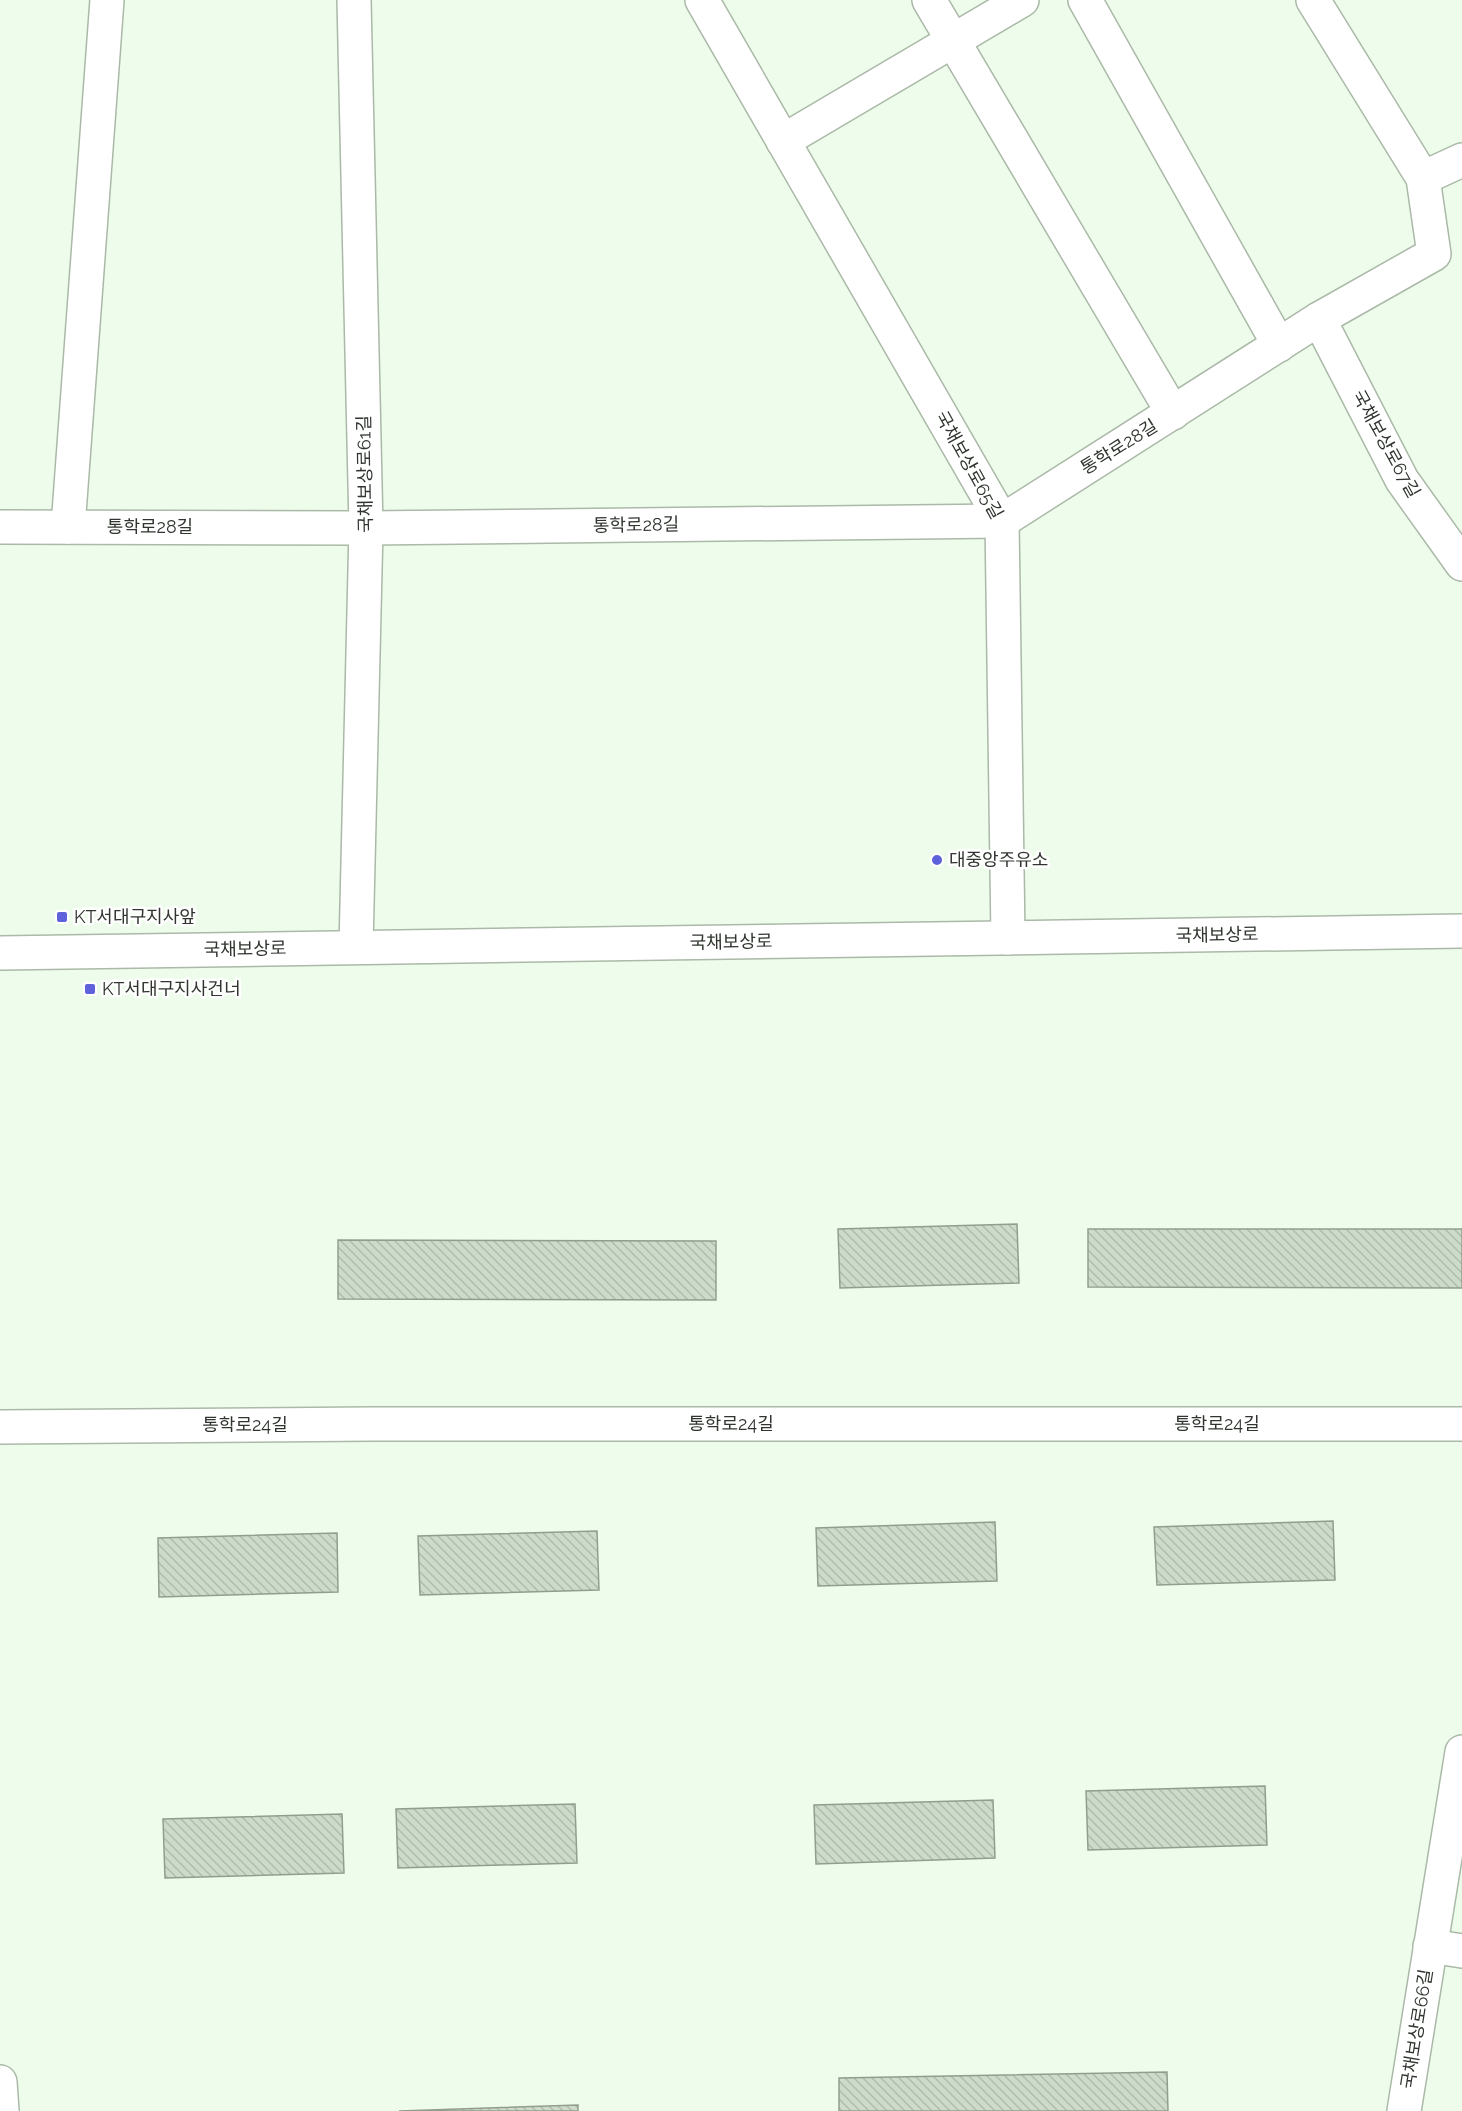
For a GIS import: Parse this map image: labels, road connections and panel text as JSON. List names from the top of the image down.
{
  "streets": {
    "street": [
      "국채보상로67길",
      "통학로28길",
      "국채보상로65길",
      "국채보상로61길",
      "국채보상로",
      "통학로24길",
      "국채보상로66길"
    ]
  },
  "crossings": [
    ["국채보상로67길", "통학로28길"],
    ["통학로28길", "국채보상로65길"],
    ["통학로28길", "국채보상로61길"],
    ["국채보상로65길", "국채보상로"],
    ["국채보상로61길", "국채보상로"]
  ],
  "places": {
    "other": ["대중앙주유소"],
    "transit": ["KT서대구지사앞", "KT서대구지사건너"]
  }
}
